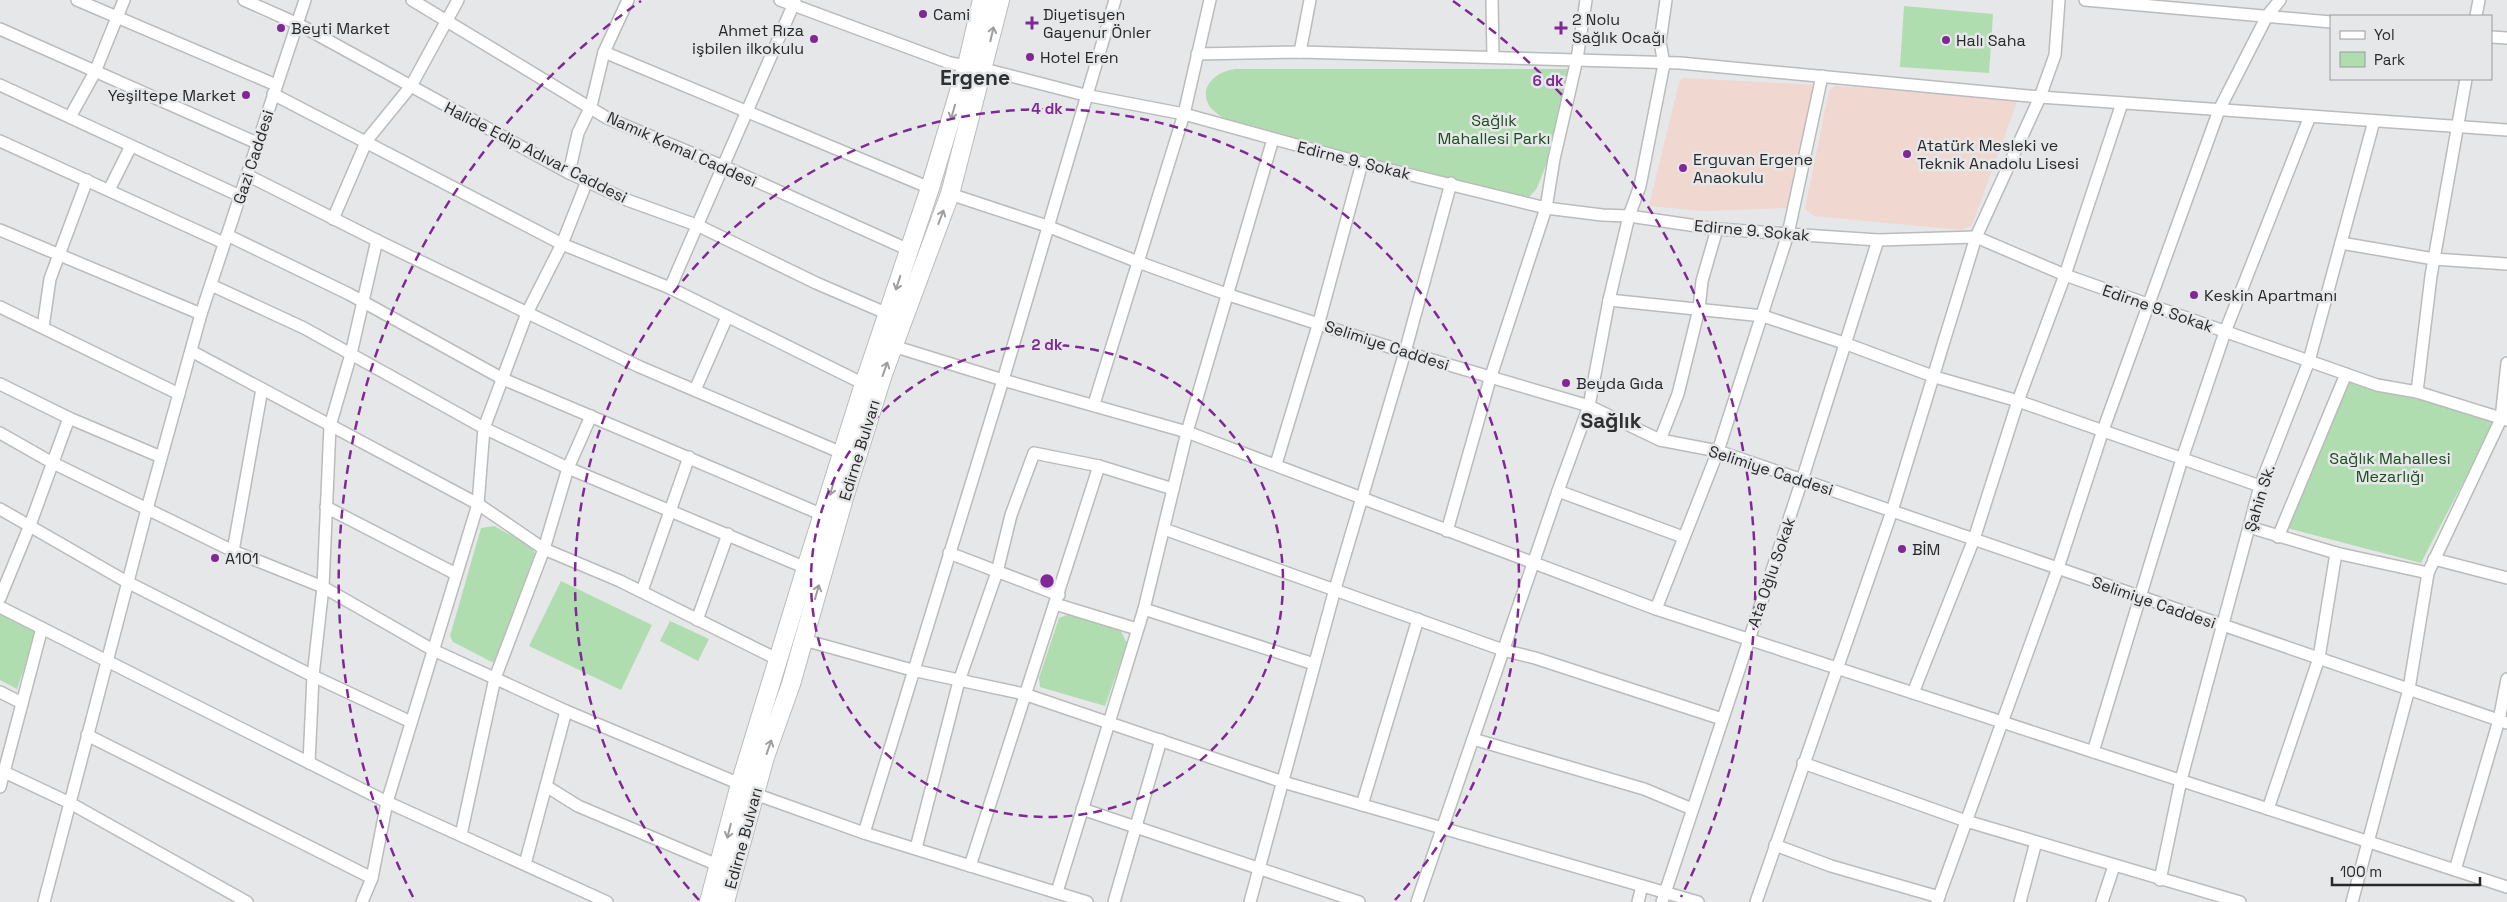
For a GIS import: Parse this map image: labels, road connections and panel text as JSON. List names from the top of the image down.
{
  "streets": {
    "highway": ["Edirne Bulvarı"],
    "street": [
      "Namık Kemal Caddesi",
      "Halide Edip Adıvar Caddesi",
      "Gazi Caddesi",
      "Edirne 9. Sokak",
      "Selimiye Caddesi",
      "Şahin Sk.",
      "Ata Oğlu Sokak"
    ]
  },
  "crossings": [
    ["Namık Kemal Caddesi", "Edirne Bulvarı"],
    ["Halide Edip Adıvar Caddesi", "Gazi Caddesi"],
    ["Halide Edip Adıvar Caddesi", "Edirne Bulvarı"],
    ["Edirne 9. Sokak", "Edirne Bulvarı"],
    ["Edirne 9. Sokak", "Şahin Sk."],
    ["Edirne 9. Sokak", "Ata Oğlu Sokak"],
    ["Selimiye Caddesi", "Edirne Bulvarı"],
    ["Selimiye Caddesi", "Şahin Sk."],
    ["Selimiye Caddesi", "Ata Oğlu Sokak"]
  ],
  "districts": ["Ergene", "Sağlık"],
  "parks": ["Sağlık Mahallesi Parkı", "Sağlık Mahallesi Mezarlığı"],
  "places": {
    "other": [
      "Cami",
      "Beyti Market",
      "Ahmet Rıza işbilen ilkokulu",
      "Halı Saha",
      "Hotel Eren",
      "Yeşiltepe Market",
      "Atatürk Mesleki ve Teknik Anadolu Lisesi",
      "Erguvan Ergene Anaokulu",
      "Keskin Apartmanı",
      "Beyda Gıda",
      "BİM",
      "A101"
    ],
    "health": ["Diyetisyen Gayenur Önler", "2 Nolu Sağlık Ocağı"]
  },
  "legend": ["Yol", "Park"],
  "scale_bar": "100 m",
  "rings": ["6 dk", "4 dk", "2 dk"]
}
